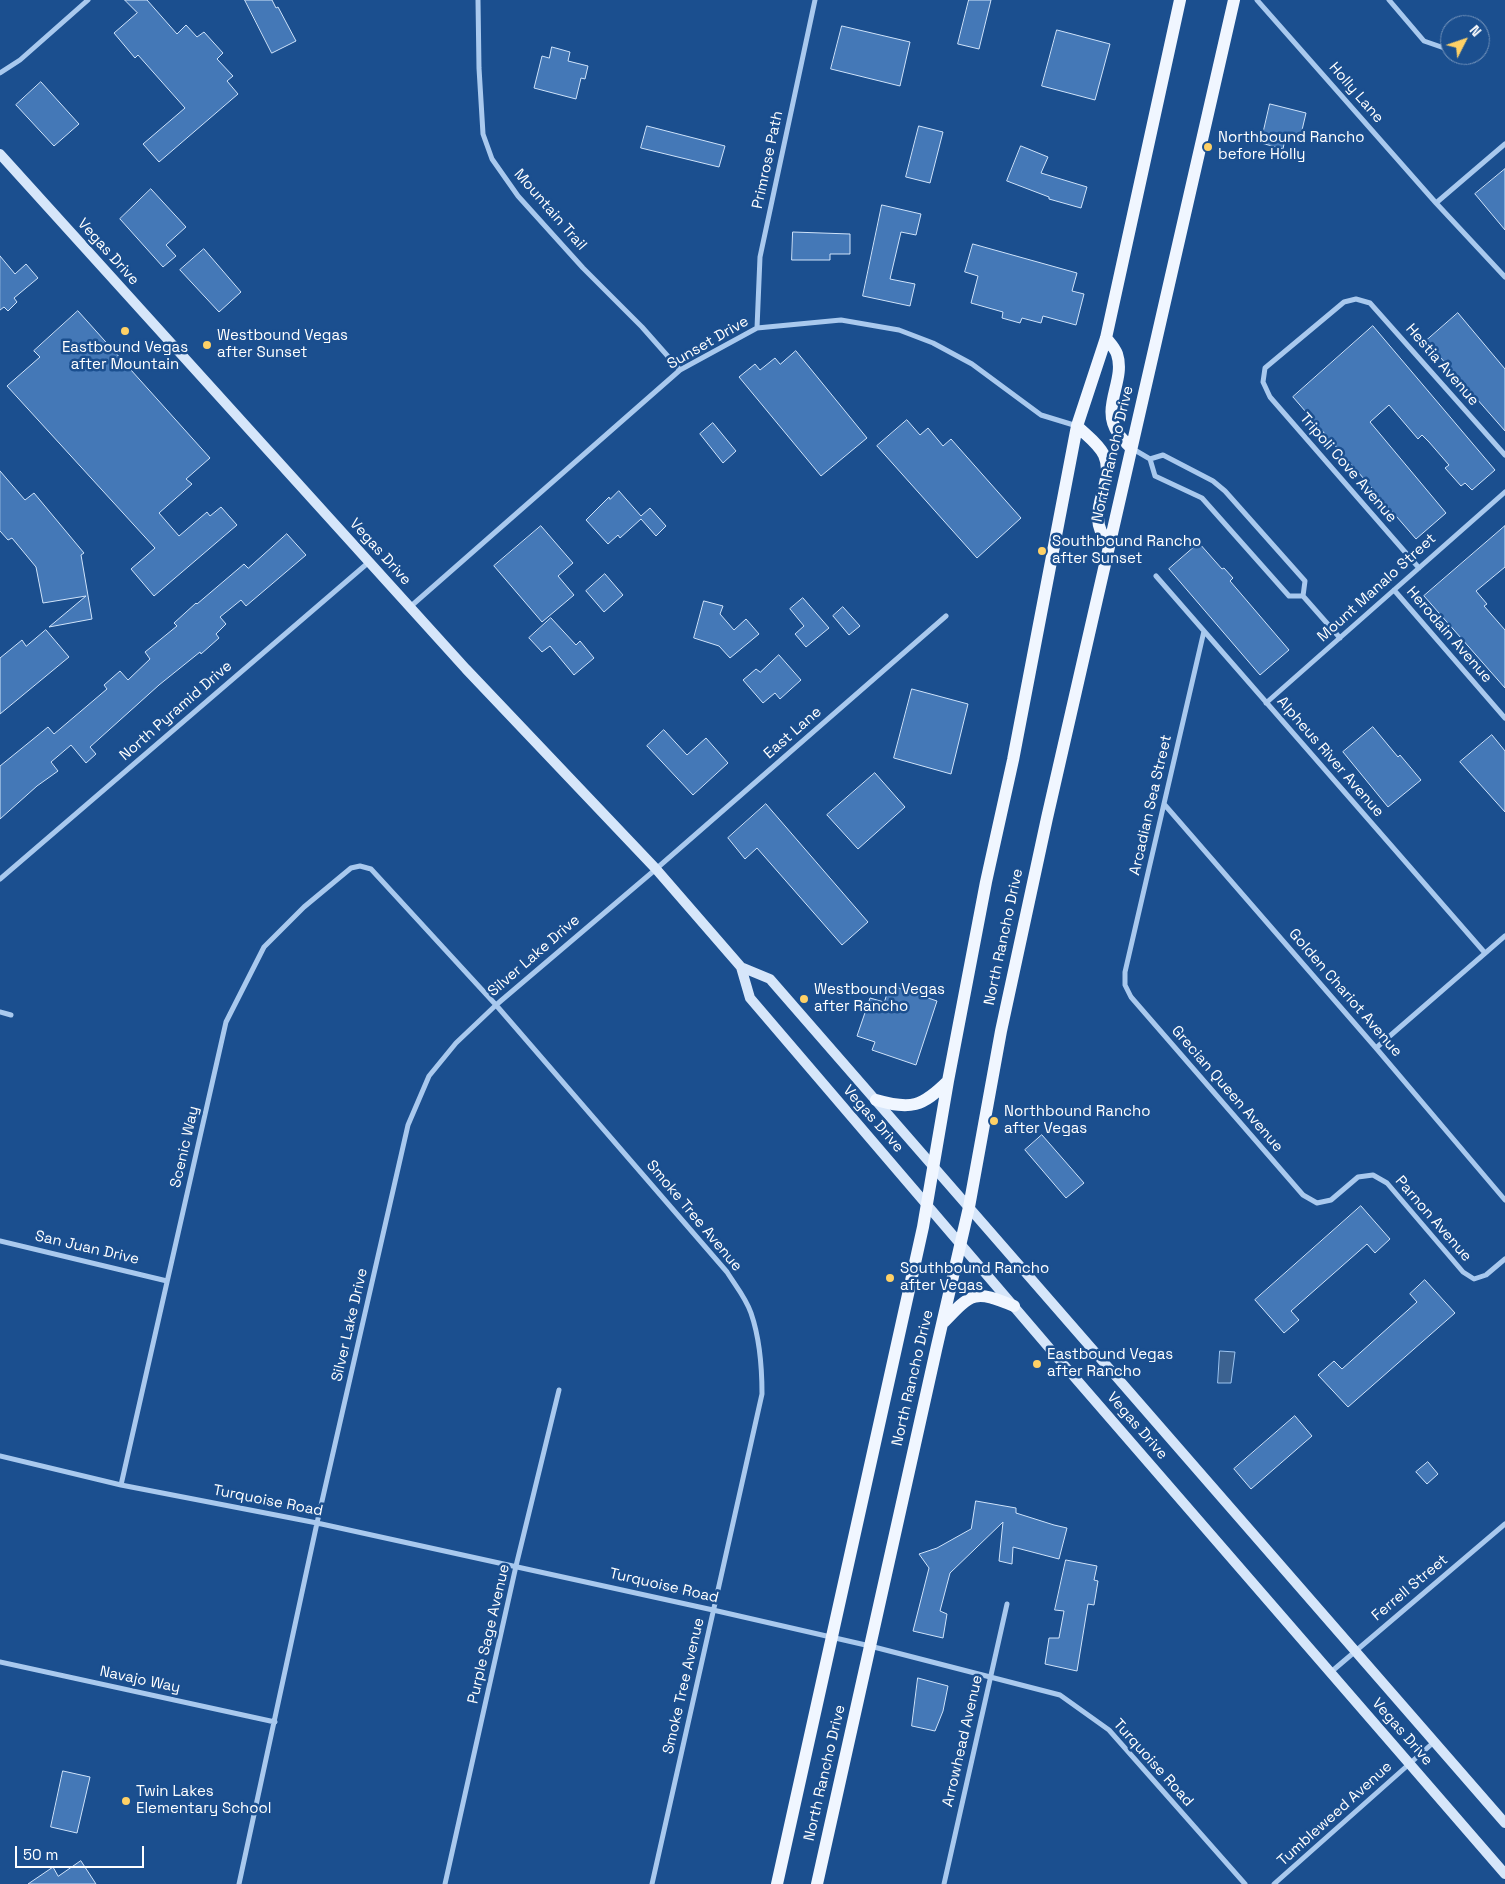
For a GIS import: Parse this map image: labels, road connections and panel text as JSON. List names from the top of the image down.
{
  "streets": {
    "main road": ["Vegas Drive", "North Rancho Drive"],
    "street": [
      "Holly Lane",
      "Primrose Path",
      "Mountain Trail",
      "Sunset Drive",
      "Hestia Avenue",
      "Tripoli Cove Avenue",
      "Mount Manalo Street",
      "Herodain Avenue",
      "North Pyramid Drive",
      "East Lane",
      "Alpheus River Avenue",
      "Arcadian Sea Street",
      "Silver Lake Drive",
      "Golden Chariot Avenue",
      "Grecian Queen Avenue",
      "Scenic Way",
      "Smoke Tree Avenue",
      "Parnon Avenue",
      "San Juan Drive",
      "Turquoise Road",
      "Ferrell Street",
      "Purple Sage Avenue",
      "Navajo Way",
      "Arrowhead Avenue",
      "Tumbleweed Avenue"
    ]
  },
  "crossings": [
    ["Primrose Path", "Sunset Drive"],
    ["Mountain Trail", "Sunset Drive"],
    ["Vegas Drive", "Sunset Drive"],
    ["Vegas Drive", "North Rancho Drive"],
    ["Vegas Drive", "North Pyramid Drive"],
    ["Vegas Drive", "East Lane"],
    ["Vegas Drive", "Silver Lake Drive"],
    ["Vegas Drive", "Ferrell Street"],
    ["Vegas Drive", "Tumbleweed Avenue"],
    ["Sunset Drive", "North Rancho Drive"],
    ["Hestia Avenue", "Tripoli Cove Avenue"],
    ["North Rancho Drive", "Turquoise Road"],
    ["Tripoli Cove Avenue", "Mount Manalo Street"],
    ["Mount Manalo Street", "Herodain Avenue"],
    ["Mount Manalo Street", "Alpheus River Avenue"],
    ["East Lane", "Silver Lake Drive"],
    ["Alpheus River Avenue", "Arcadian Sea Street"],
    ["Arcadian Sea Street", "Golden Chariot Avenue"],
    ["Arcadian Sea Street", "Grecian Queen Avenue"],
    ["Silver Lake Drive", "Smoke Tree Avenue"],
    ["Silver Lake Drive", "Turquoise Road"],
    ["Silver Lake Drive", "Navajo Way"],
    ["Grecian Queen Avenue", "Parnon Avenue"],
    ["Scenic Way", "Smoke Tree Avenue"],
    ["Scenic Way", "San Juan Drive"],
    ["Scenic Way", "Turquoise Road"],
    ["Smoke Tree Avenue", "Turquoise Road"],
    ["Turquoise Road", "Purple Sage Avenue"],
    ["Turquoise Road", "Arrowhead Avenue"]
  ],
  "places": [
    "Northbound Rancho before Holly",
    "Eastbound Vegas after Mountain",
    "Westbound Vegas after Sunset",
    "Southbound Rancho after Sunset",
    "Westbound Vegas after Rancho",
    "Northbound Rancho after Vegas",
    "Southbound Rancho after Vegas",
    "Eastbound Vegas after Rancho",
    "Twin Lakes Elementary School"
  ],
  "scale_bar": "50 m",
  "north": "top right"
}
